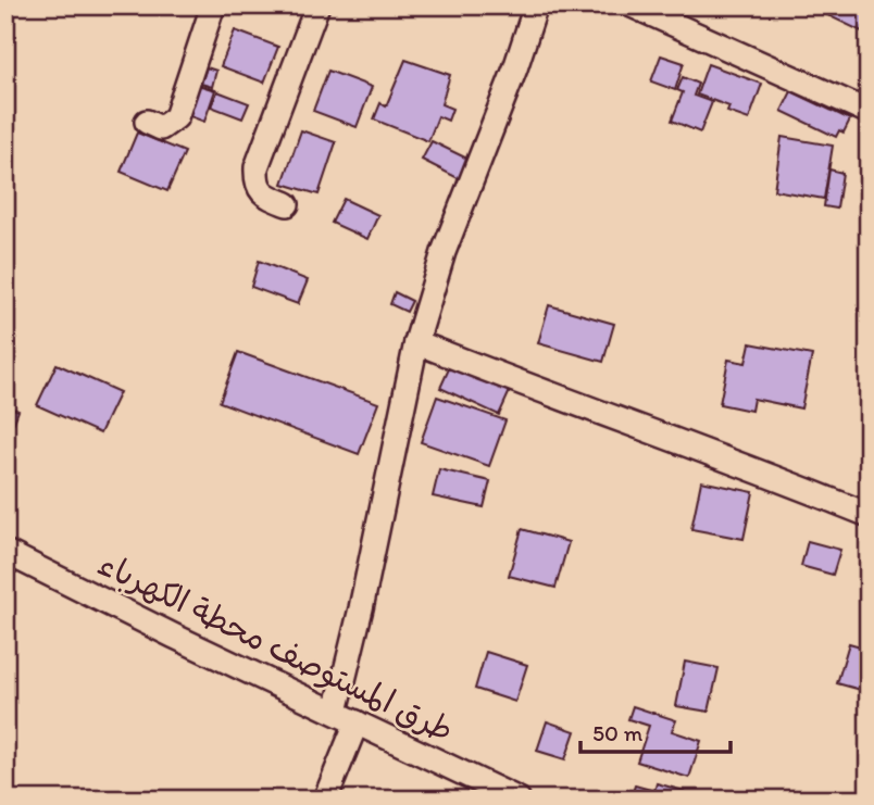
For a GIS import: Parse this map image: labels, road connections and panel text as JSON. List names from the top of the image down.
{
  "streets": {
    "street": ["طرق المستوصف محطة الكهرباء"]
  },
  "scale_bar": "50 m"
}
